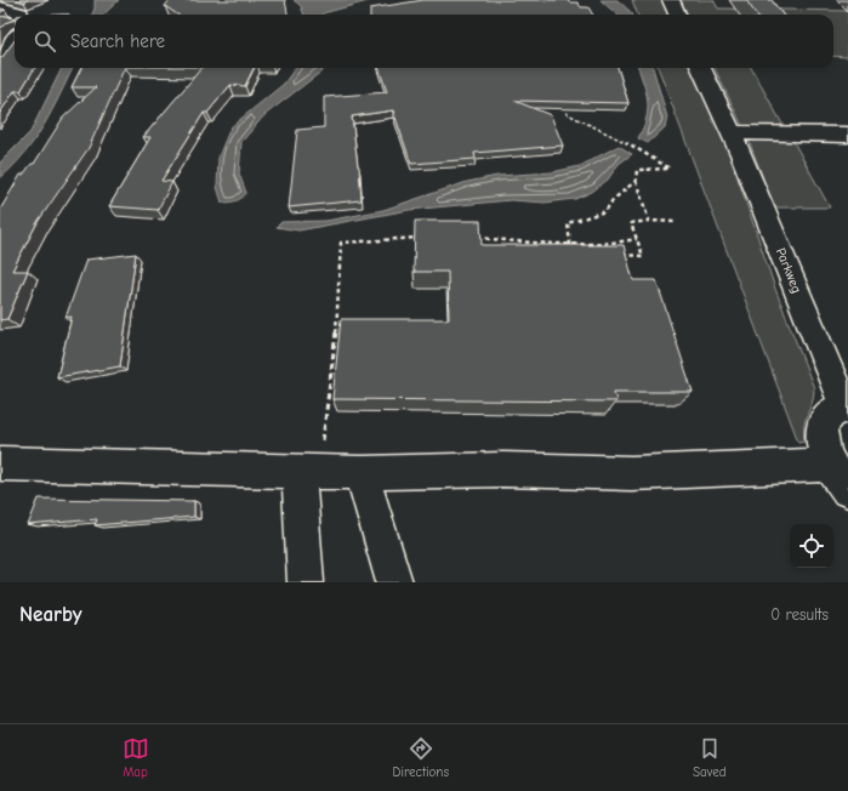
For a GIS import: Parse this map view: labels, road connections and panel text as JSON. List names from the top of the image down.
{
  "streets": {
    "street": ["Parkweg"]
  },
  "page": {
    "search": "Search here",
    "heading": ["Nearby", "0 results"],
    "nav": ["Map", "Directions", "Saved"]
  }
}
